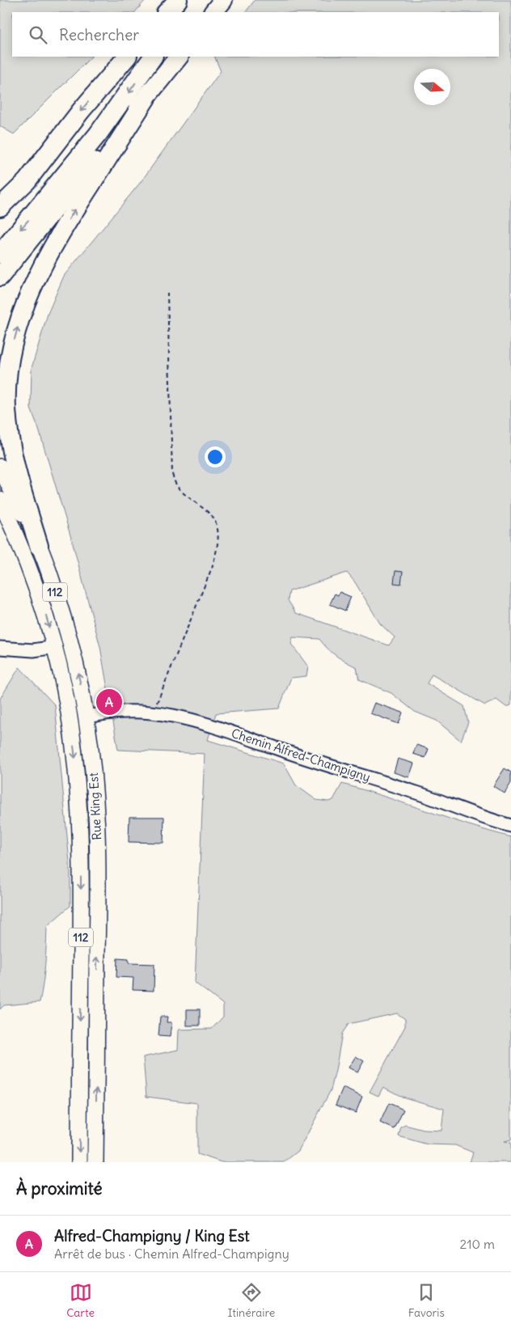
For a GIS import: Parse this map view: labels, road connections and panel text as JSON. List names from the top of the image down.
{
  "streets": {
    "main road": ["112", "Rue King Est"],
    "street": ["Chemin Alfred-Champigny"]
  },
  "crossings": [
    ["Chemin Alfred-Champigny", "Rue King Est"]
  ],
  "north": "right",
  "page": {
    "search": "Rechercher",
    "pins": "A",
    "heading": "À proximité",
    "list": [
      {
        "mark": "A",
        "name": "Alfred-Champigny / King Est",
        "note": "Arrêt de bus · Chemin Alfred-Champigny",
        "value": "210 m"
      }
    ],
    "nav": ["Carte", "Itinéraire", "Favoris"]
  }
}
